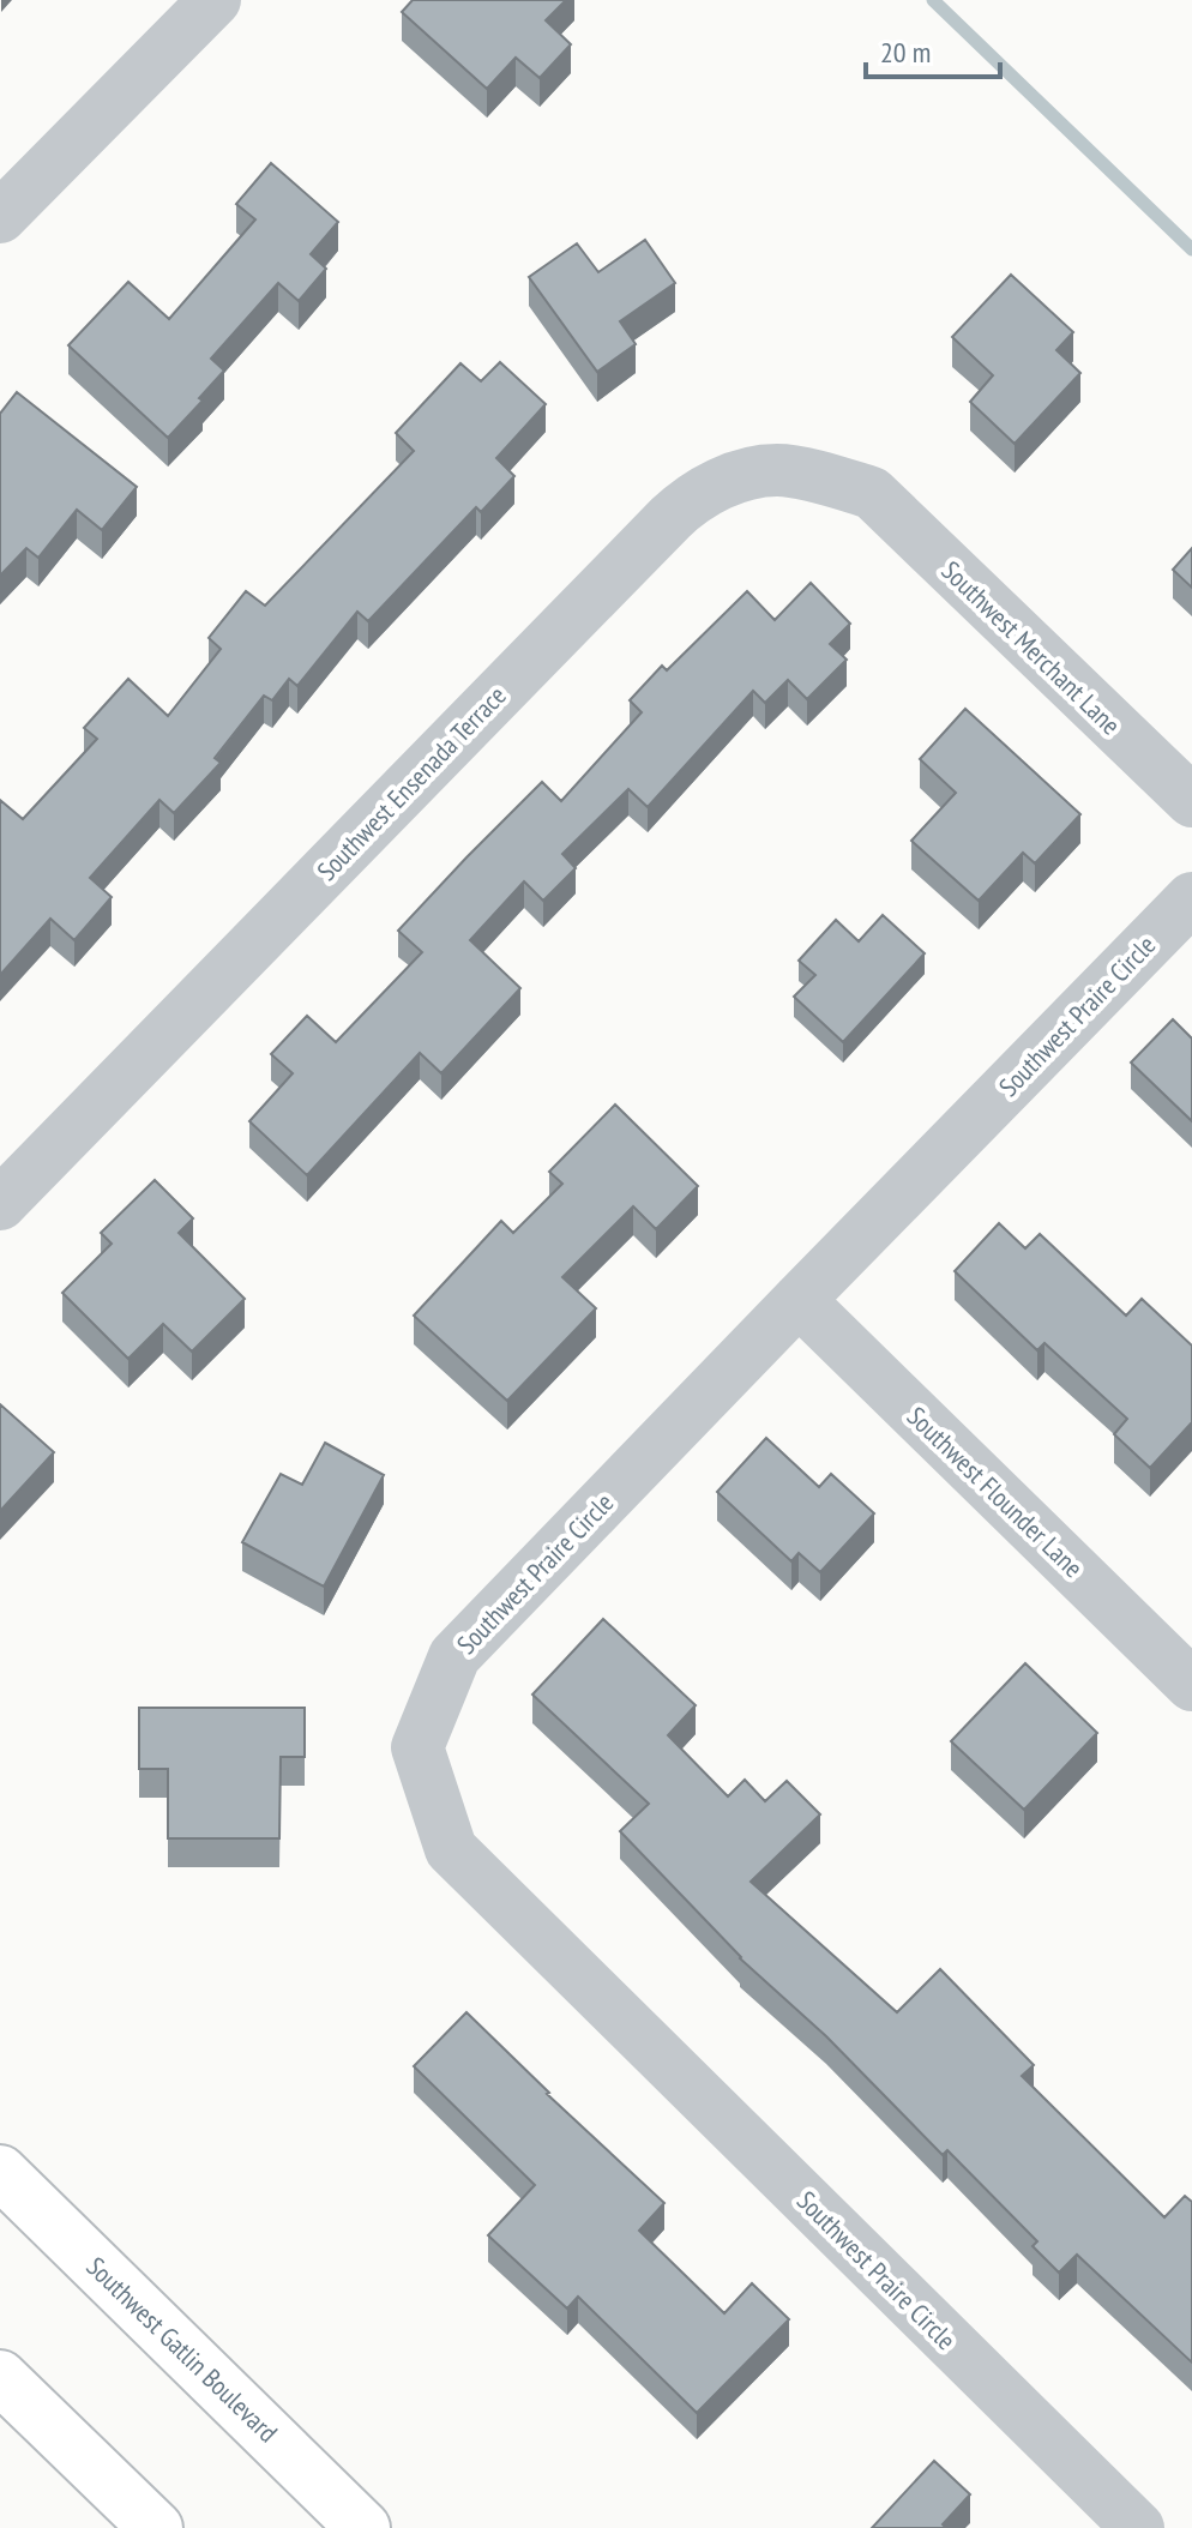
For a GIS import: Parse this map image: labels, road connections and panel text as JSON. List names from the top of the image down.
{
  "streets": {
    "main road": ["Southwest Gatlin Boulevard"],
    "street": [
      "Southwest Merchant Lane",
      "Southwest Ensenada Terrace",
      "Southwest Praire Circle",
      "Southwest Flounder Lane"
    ]
  },
  "crossings": [
    ["Southwest Merchant Lane", "Southwest Ensenada Terrace"],
    ["Southwest Praire Circle", "Southwest Flounder Lane"]
  ],
  "scale_bar": "20 m"
}
